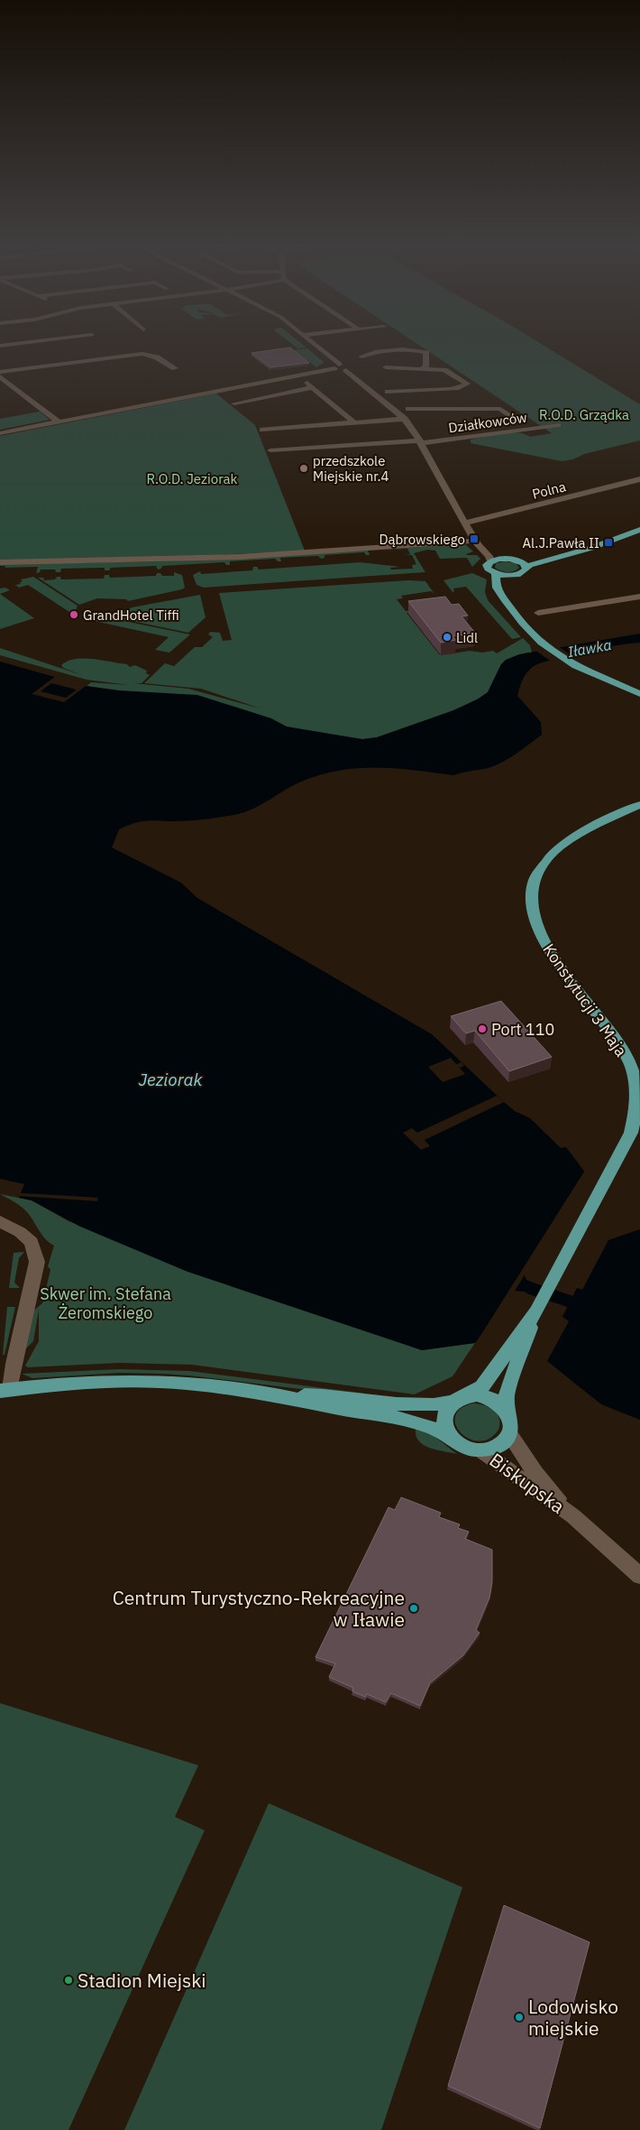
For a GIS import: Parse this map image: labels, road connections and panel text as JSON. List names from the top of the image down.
{
  "streets": {
    "main road": ["Konstytucji 3 Maja"],
    "street": ["Działkowców", "Polna", "Biskupska"]
  },
  "crossings": [
    ["Konstytucji 3 Maja", "Biskupska"]
  ],
  "water": ["Iławka", "Jeziorak"],
  "parks": ["R.O.D. Grządka", "R.O.D. Jeziorak", "Skwer im. Stefana Żeromskiego"],
  "places": {
    "other": [
      "przedszkole Miejskie nr.4",
      "GrandHotel Tiffi",
      "Lidl",
      "Port 110",
      "Centrum Turystyczno-Rekreacyjne w Iławie",
      "Stadion Miejski",
      "Lodowisko miejskie"
    ],
    "transit": ["Dąbrowskiego", "Al.J.Pawła II"]
  }
}
